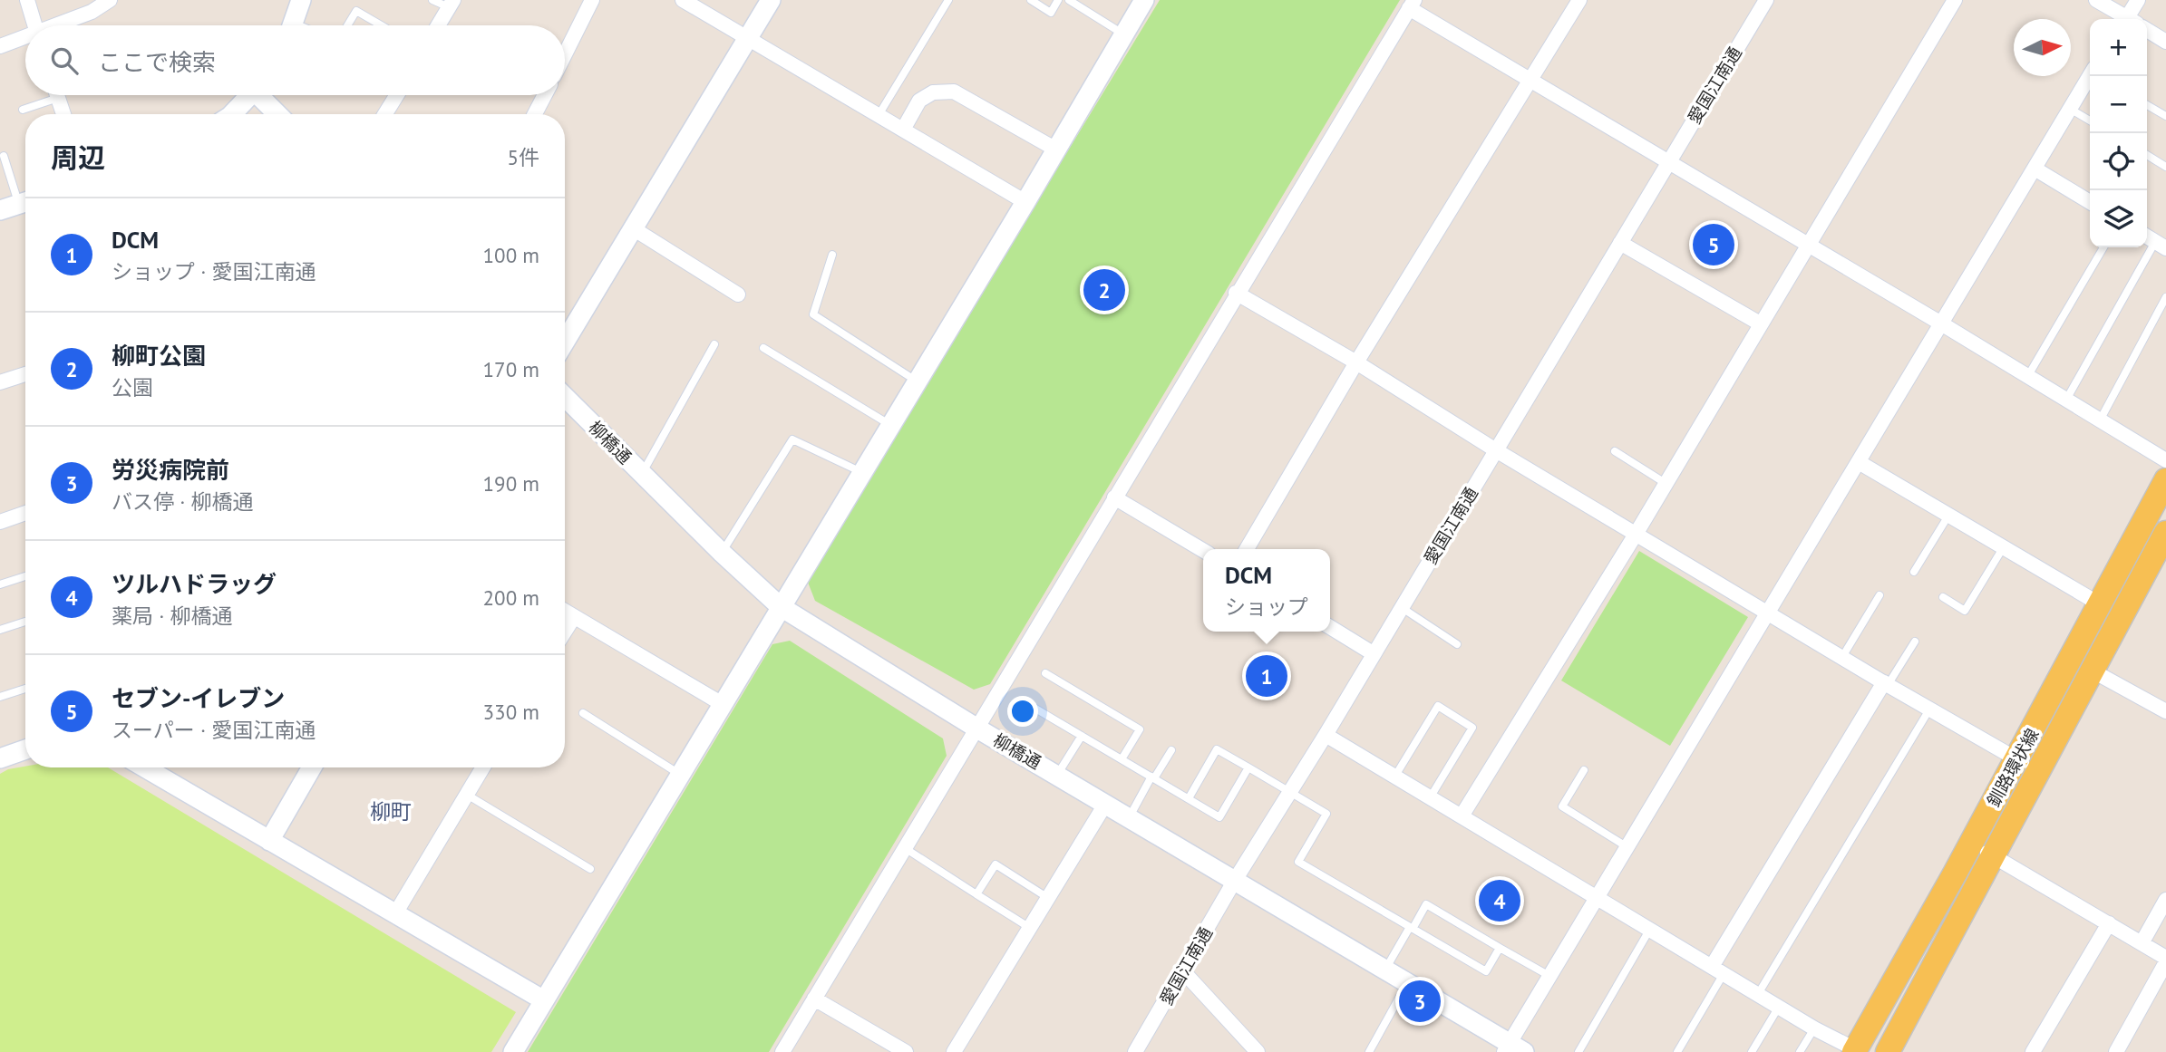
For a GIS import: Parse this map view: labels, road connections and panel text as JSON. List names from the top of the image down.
{
  "streets": {
    "main road": ["釧路環状線"],
    "street": ["愛国江南通", "柳橋通"]
  },
  "crossings": [
    ["愛国江南通", "柳橋通"]
  ],
  "districts": ["柳町"],
  "north": "right",
  "page": {
    "map_buttons": ["+", "−"],
    "search": "ここで検索",
    "heading": ["周辺", "5件"],
    "list": [
      {
        "mark": "1",
        "name": "DCM",
        "note": "ショップ · 愛国江南通",
        "value": "100 m"
      },
      {
        "mark": "2",
        "name": "柳町公園",
        "note": "公園",
        "value": "170 m"
      },
      {
        "mark": "3",
        "name": "労災病院前",
        "note": "バス停 · 柳橋通",
        "value": "190 m"
      },
      {
        "mark": "4",
        "name": "ツルハドラッグ",
        "note": "薬局 · 柳橋通",
        "value": "200 m"
      },
      {
        "mark": "5",
        "name": "セブン-イレブン",
        "note": "スーパー · 愛国江南通",
        "value": "330 m"
      }
    ],
    "pins": [
      "5",
      "2",
      "1",
      "4",
      "3"
    ],
    "popup": ["DCM", "ショップ"]
  }
}
